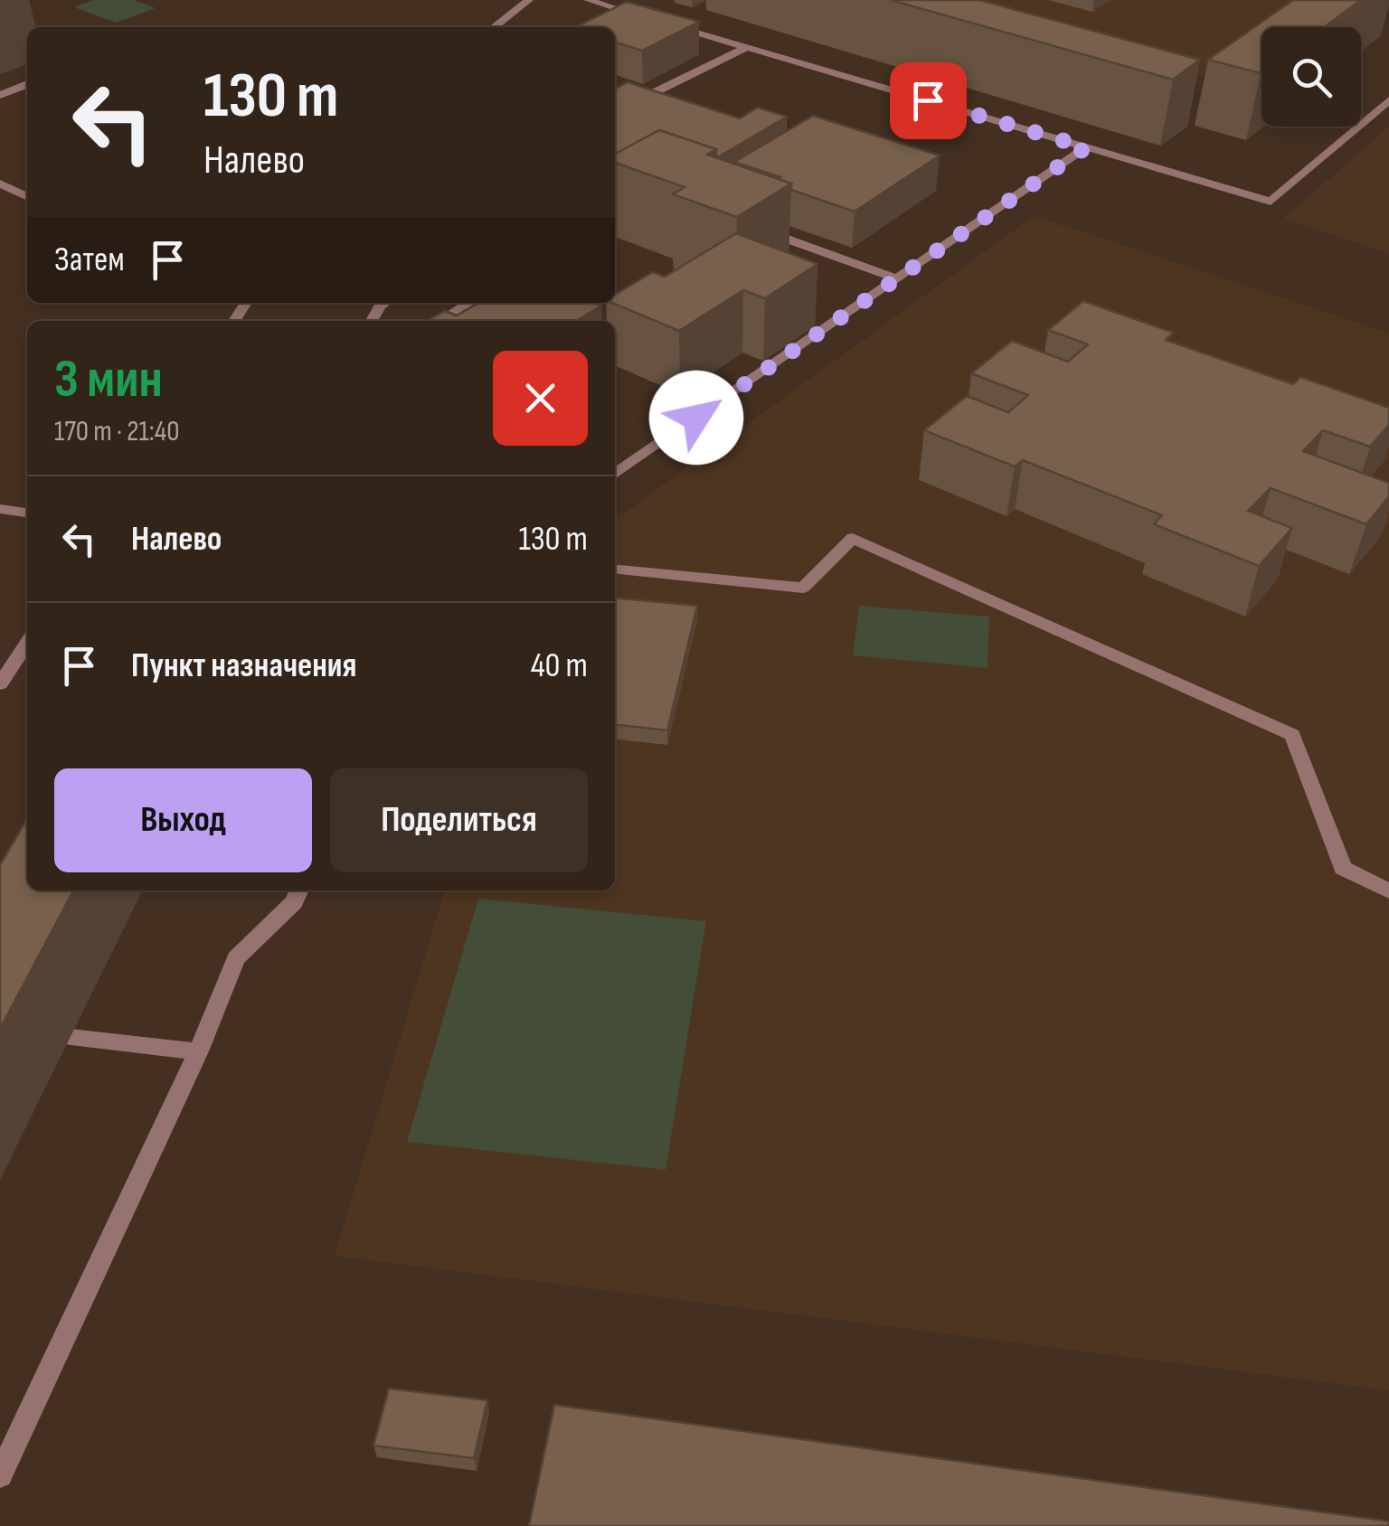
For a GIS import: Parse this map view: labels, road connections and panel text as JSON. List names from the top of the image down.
{
  "page": {
    "turn": ["130 m", "Налево"],
    "then": "Затем",
    "heading": ["3 мин", "170 m · 21:40"],
    "list": [
      {
        "name": "Налево",
        "value": "130 m"
      },
      {
        "name": "Пункт назначения",
        "value": "40 m"
      }
    ],
    "buttons": ["Выход", "Поделиться"]
  }
}
